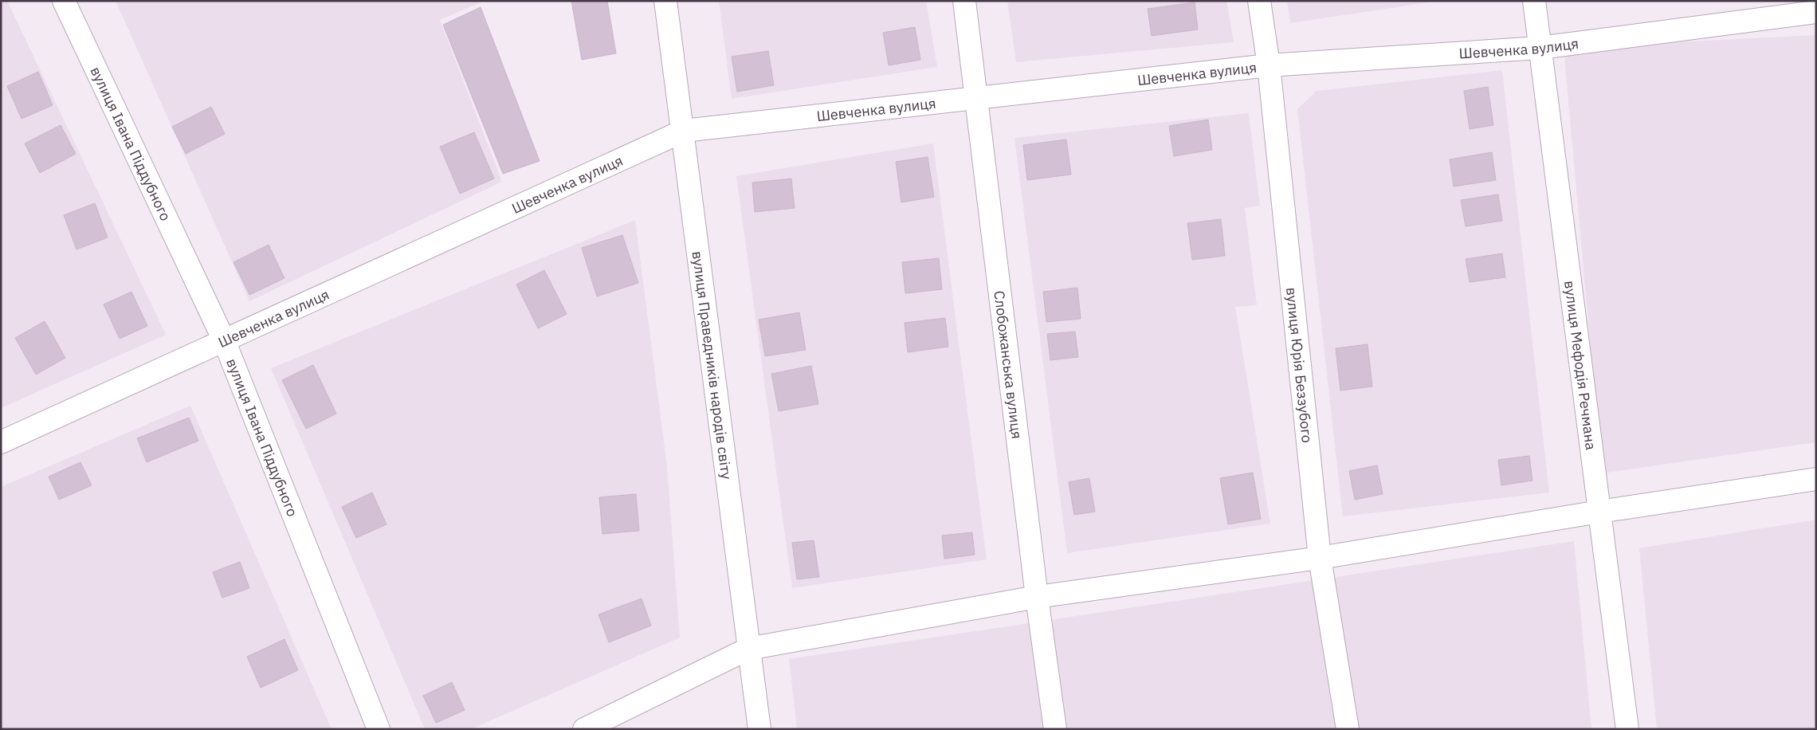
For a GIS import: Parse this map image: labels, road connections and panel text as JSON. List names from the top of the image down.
{
  "streets": {
    "street": [
      "Шевченка вулиця",
      "вулиця Івана Піддубного",
      "вулиця Праведників народів світу",
      "Слобожанська вулиця",
      "вулиця Мефодія Речмана",
      "вулиця Юрія Беззубого"
    ]
  },
  "crossings": [
    ["Шевченка вулиця", "вулиця Івана Піддубного"],
    ["Шевченка вулиця", "вулиця Праведників народів світу"],
    ["Шевченка вулиця", "Слобожанська вулиця"],
    ["Шевченка вулиця", "вулиця Мефодія Речмана"],
    ["Шевченка вулиця", "вулиця Юрія Беззубого"]
  ]
}
